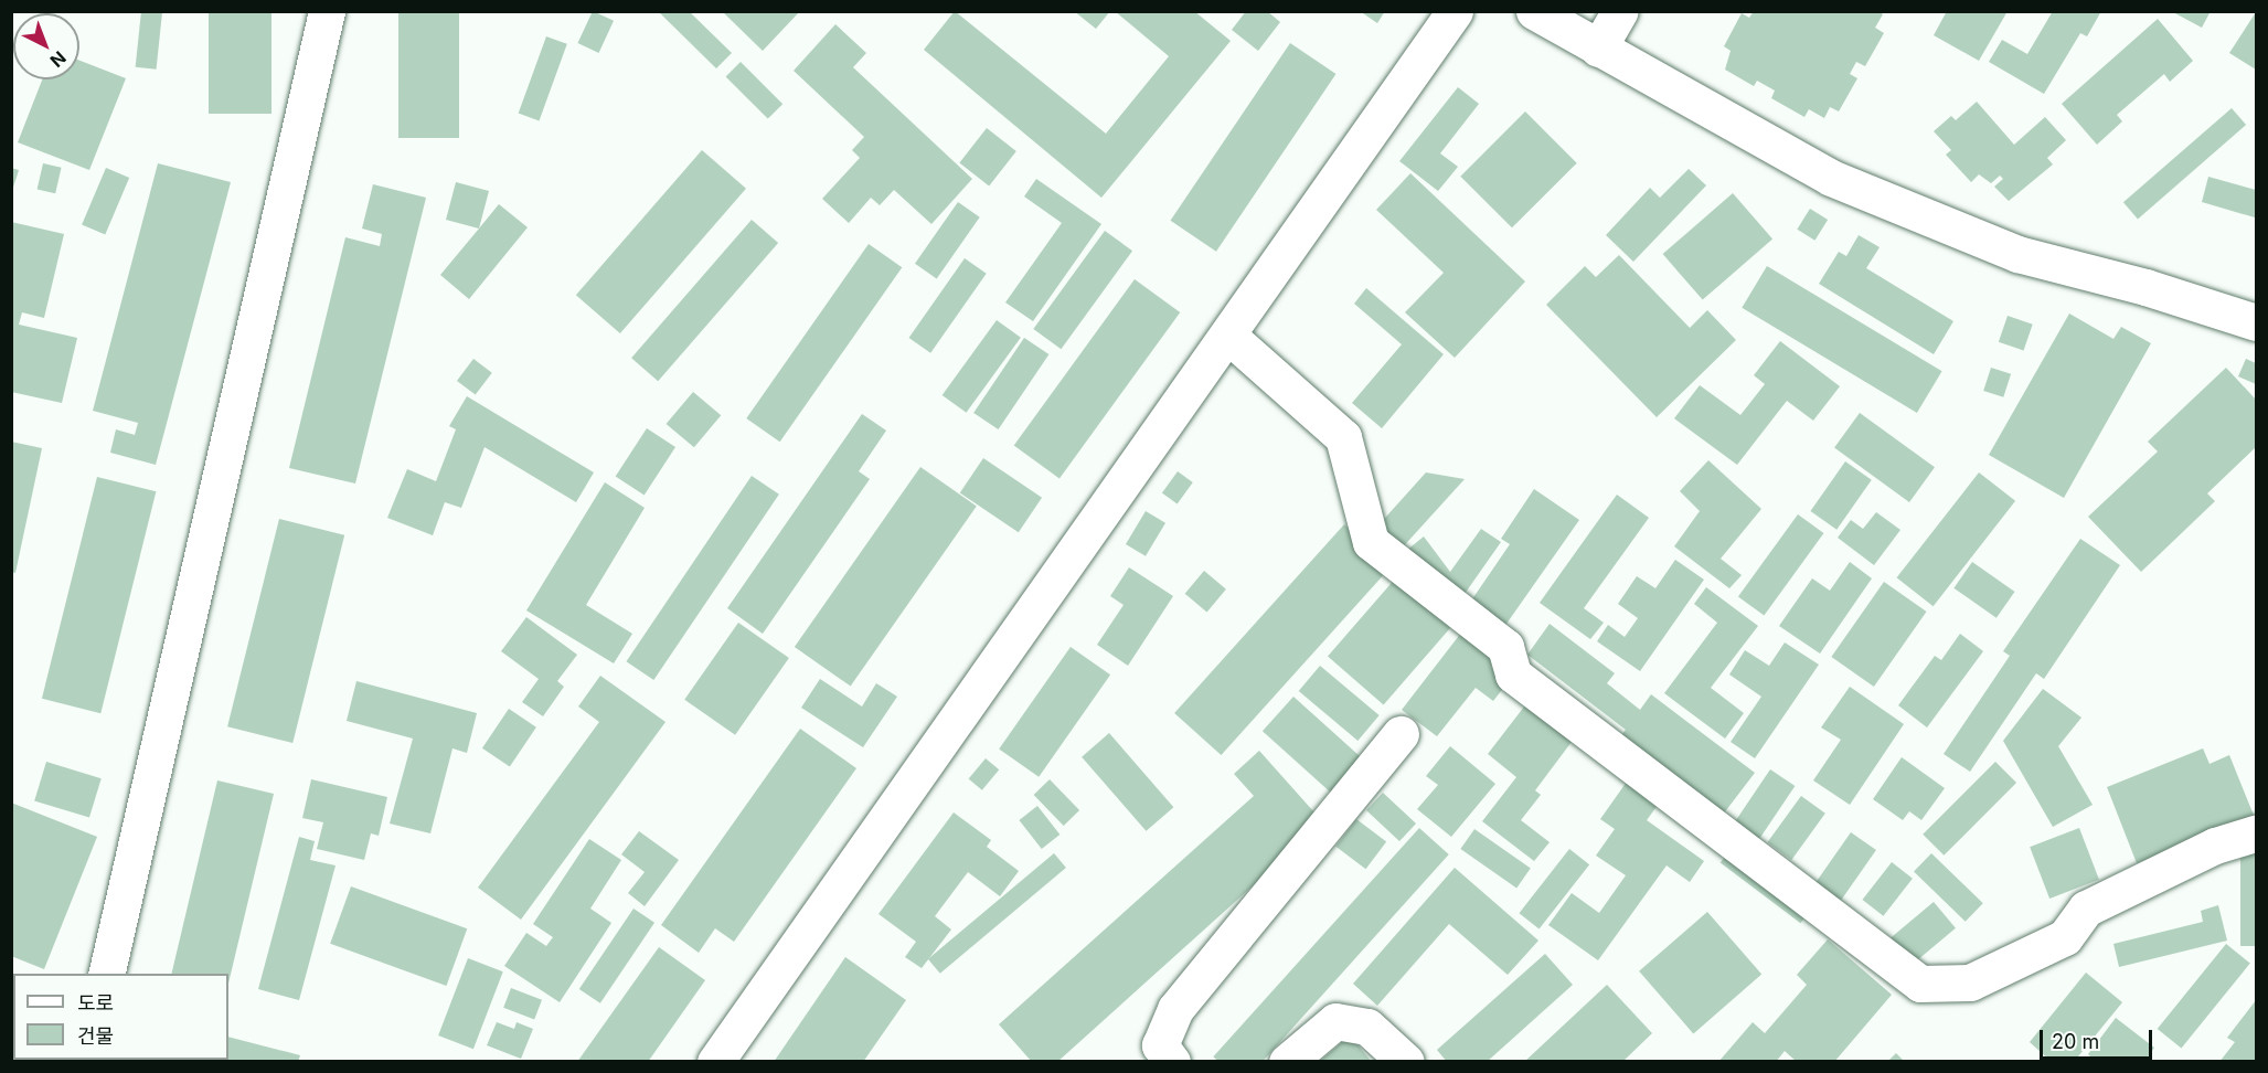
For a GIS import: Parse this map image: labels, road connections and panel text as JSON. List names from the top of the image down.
{
  "legend": ["도로", "건물"],
  "scale_bar": "20 m",
  "north": "bottom right"
}
